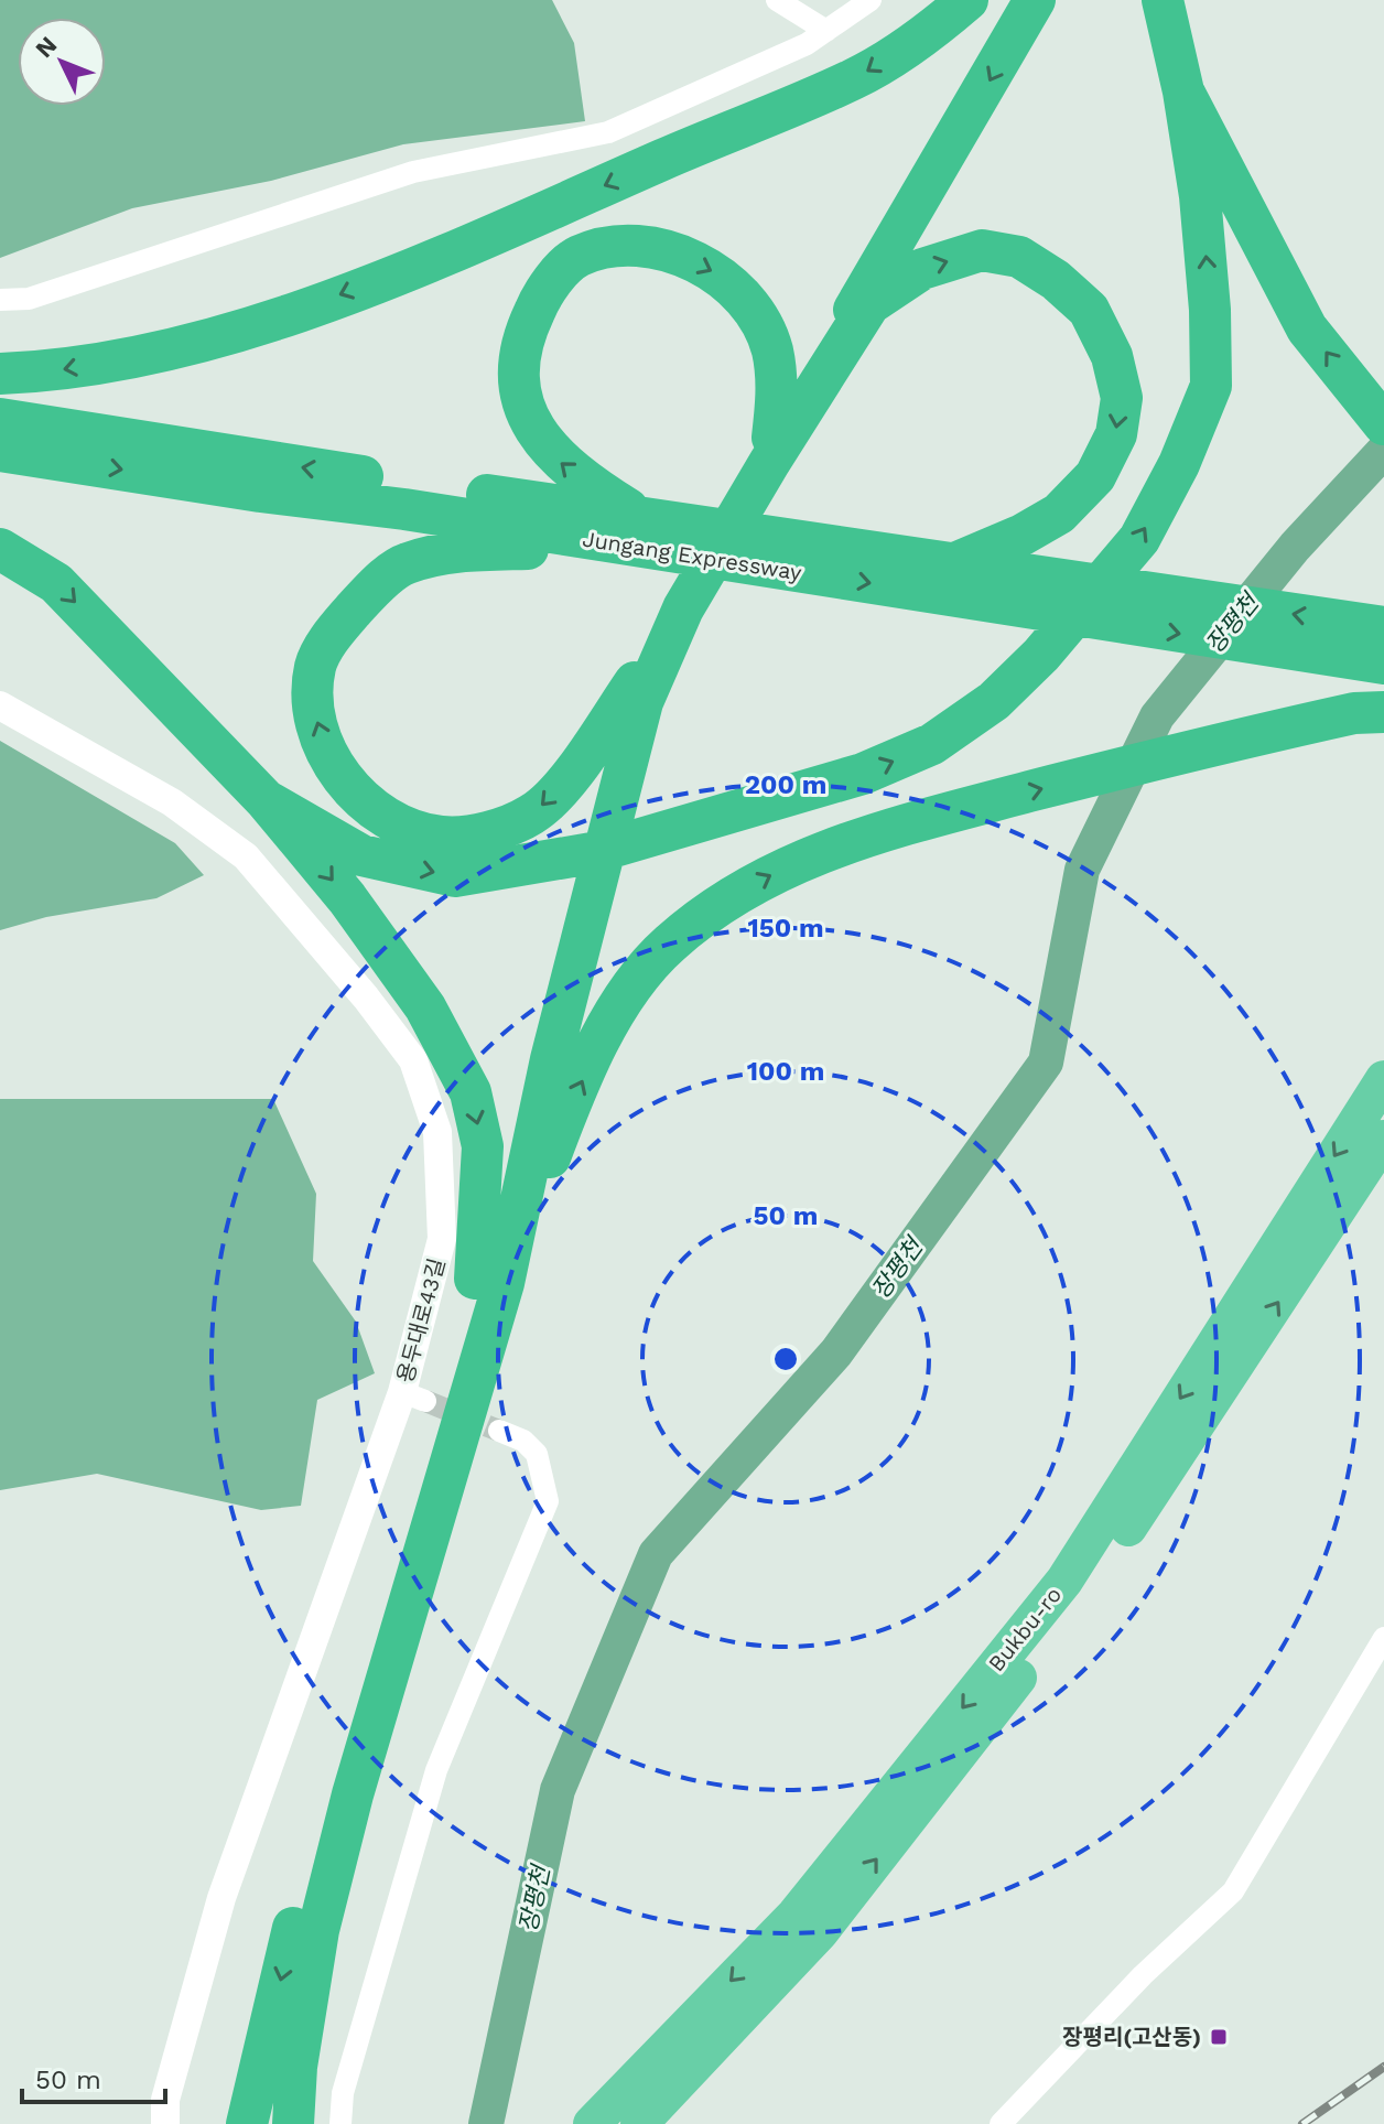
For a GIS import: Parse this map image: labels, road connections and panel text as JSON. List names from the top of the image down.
{
  "streets": {
    "highway": ["Jungang Expressway", "Bukbu-ro"],
    "street": ["용두대로43길"]
  },
  "water": ["장평천"],
  "places": {
    "transit": ["장평리(고산동)"]
  },
  "scale_bar": "50 m",
  "north": "top left",
  "rings": [
    "200 m",
    "150 m",
    "100 m",
    "50 m"
  ]
}
